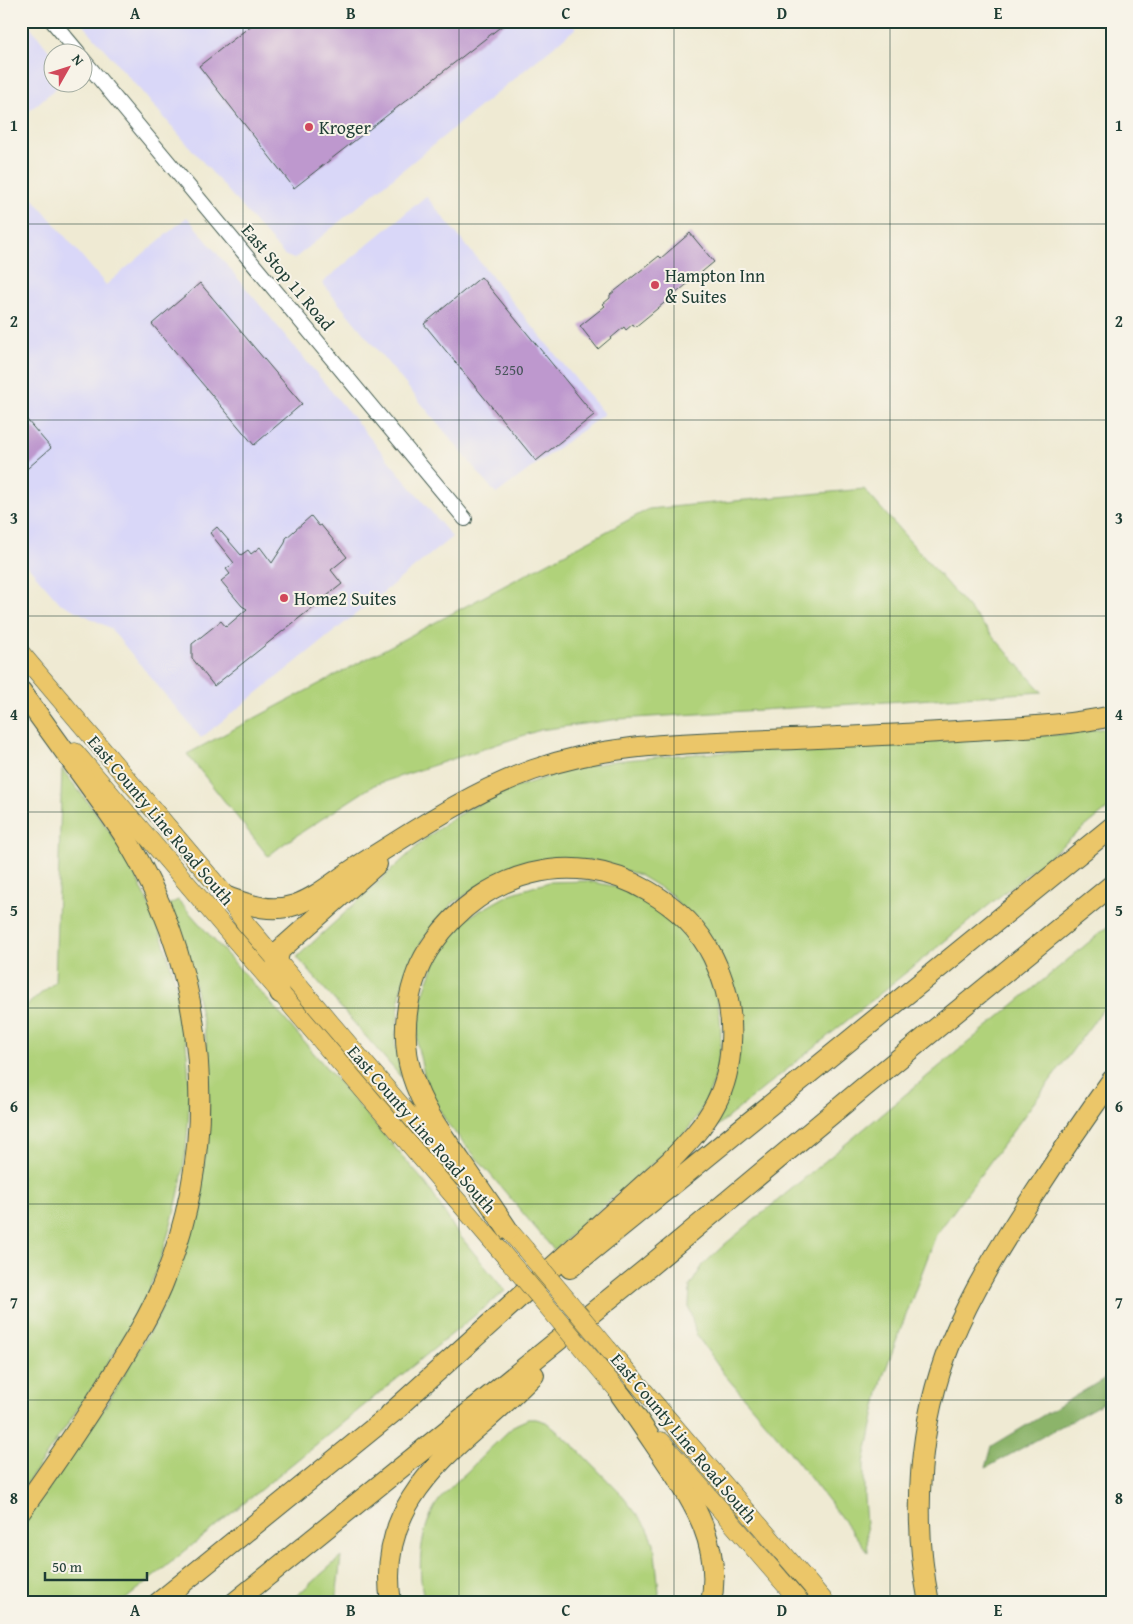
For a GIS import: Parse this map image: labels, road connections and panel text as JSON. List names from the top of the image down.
{
  "streets": {
    "main road": ["East County Line Road South"],
    "street": ["East Stop 11 Road"]
  },
  "places": ["Kroger", "Hampton Inn & Suites", "Home2 Suites"],
  "house_numbers": ["5250"],
  "scale_bar": "50 m",
  "north": "top right",
  "grid": {
    "columns": [
      "A",
      "B",
      "C",
      "D",
      "E"
    ],
    "rows": [
      "1",
      "2",
      "3",
      "4",
      "5",
      "6",
      "7",
      "8"
    ]
  }
}
